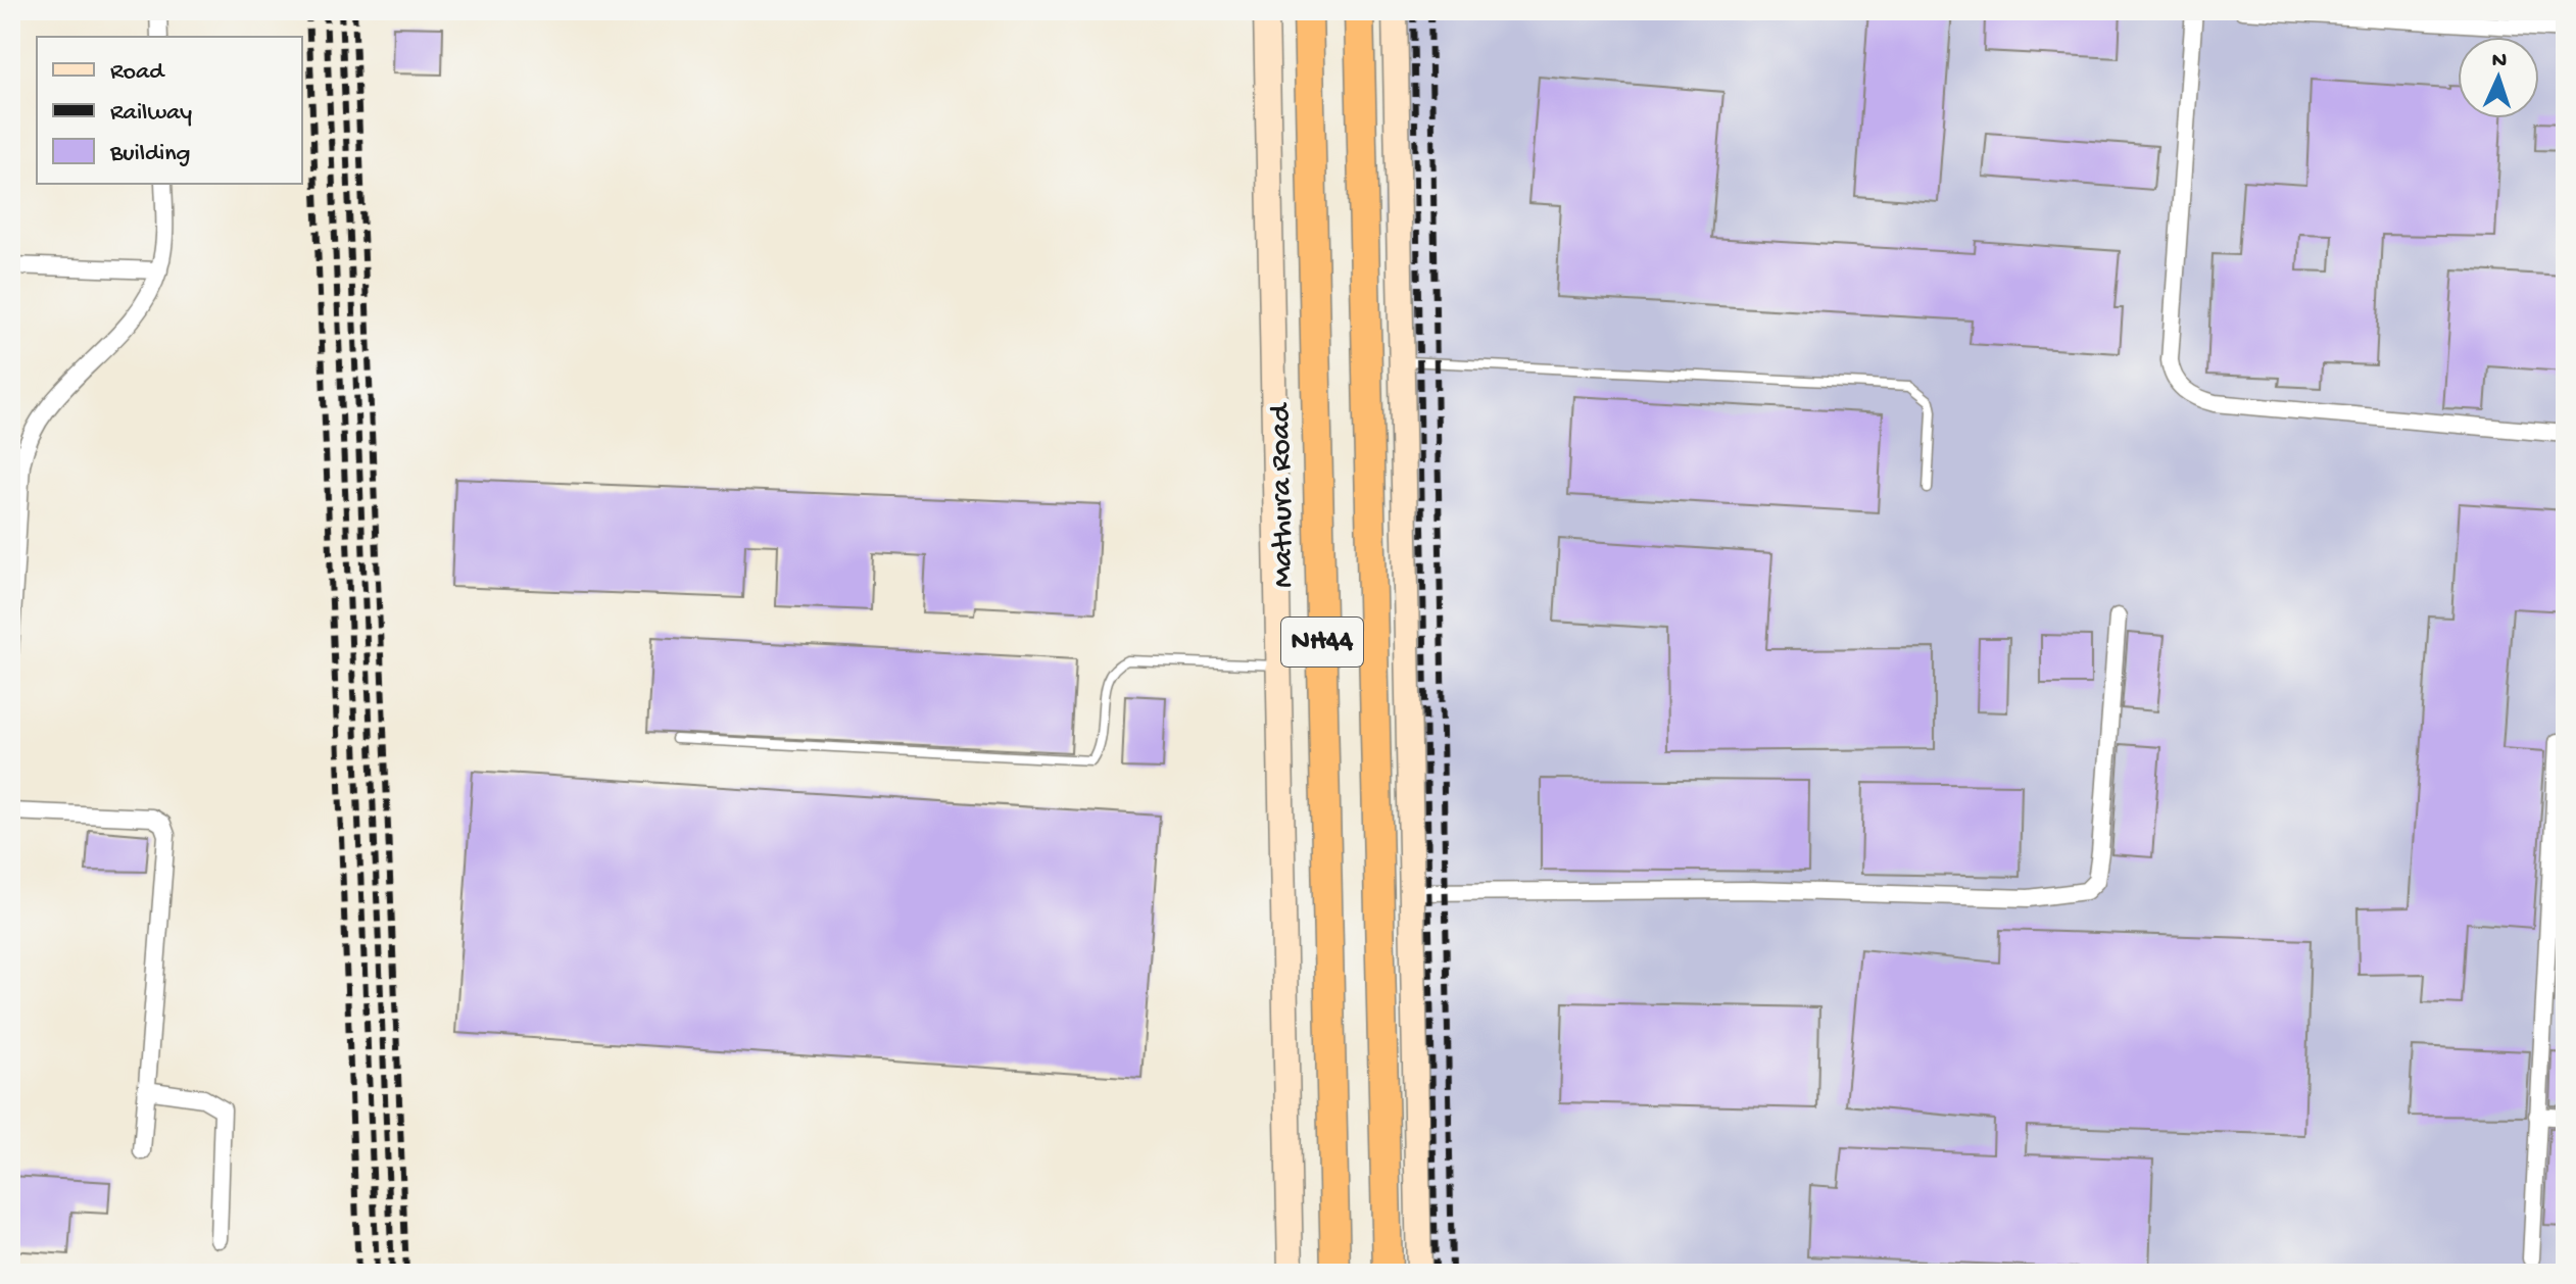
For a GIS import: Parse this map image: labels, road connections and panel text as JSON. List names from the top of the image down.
{
  "streets": {
    "highway": ["Mathura Road", "NH44"]
  },
  "legend": ["Road", "Railway", "Building"],
  "north": "top"
}
